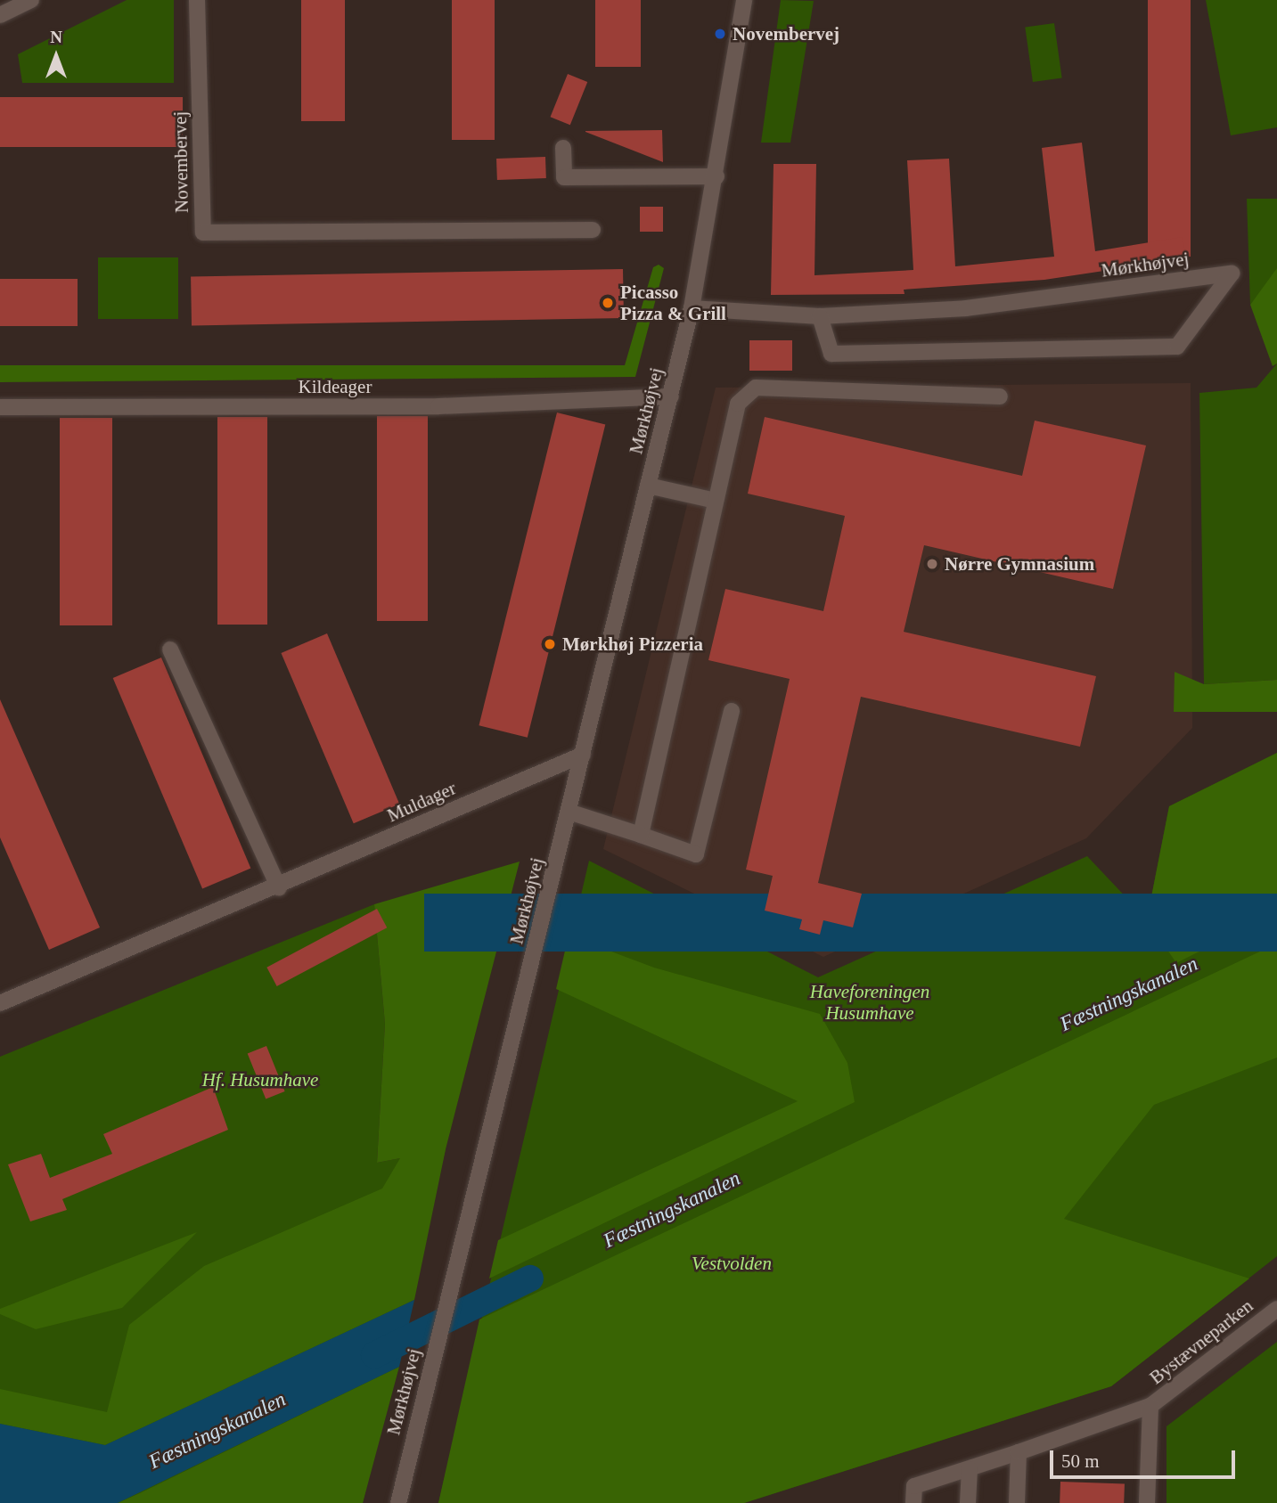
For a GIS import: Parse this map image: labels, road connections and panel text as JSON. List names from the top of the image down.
{
  "streets": {
    "street": [
      "Novembervej",
      "Mørkhøjvej",
      "Kildeager",
      "Muldager",
      "Bystævneparken"
    ]
  },
  "crossings": [
    ["Mørkhøjvej", "Kildeager"],
    ["Mørkhøjvej", "Muldager"]
  ],
  "water": ["Fæstningskanalen"],
  "parks": ["Haveforeningen Husumhave", "Hf. Husumhave", "Vestvolden"],
  "places": [
    "Novembervej",
    "Picasso Pizza & Grill",
    "Nørre Gymnasium",
    "Mørkhøj Pizzeria"
  ],
  "scale_bar": "50 m",
  "north": "top"
}
